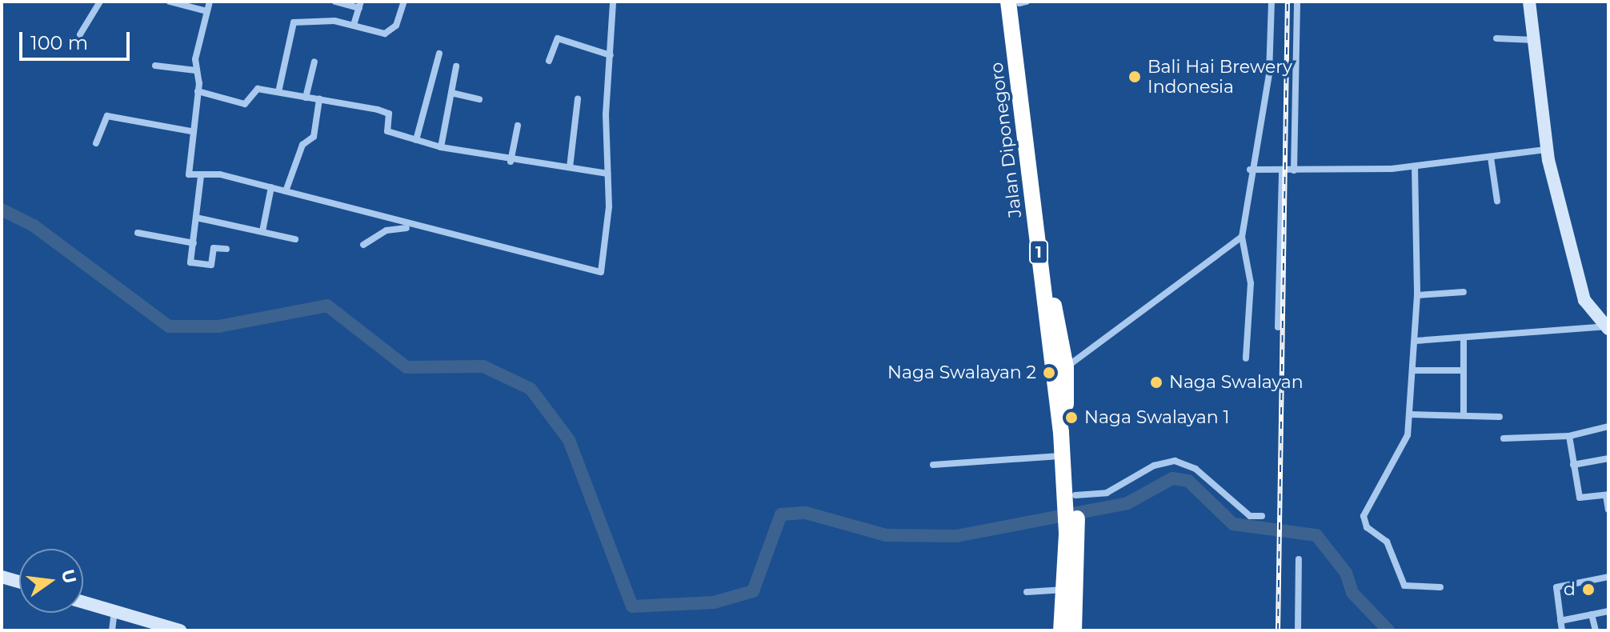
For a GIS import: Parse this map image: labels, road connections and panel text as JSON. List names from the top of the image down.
{
  "streets": {
    "highway": ["Jalan Diponegoro", "1"]
  },
  "crossings": [
    ["Jalan Diponegoro", "1"]
  ],
  "places": [
    "Bali Hai Brewery Indonesia",
    "Naga Swalayan 2",
    "Naga Swalayan",
    "Naga Swalayan 1",
    "d"
  ],
  "scale_bar": "100 m",
  "north": "right"
}
